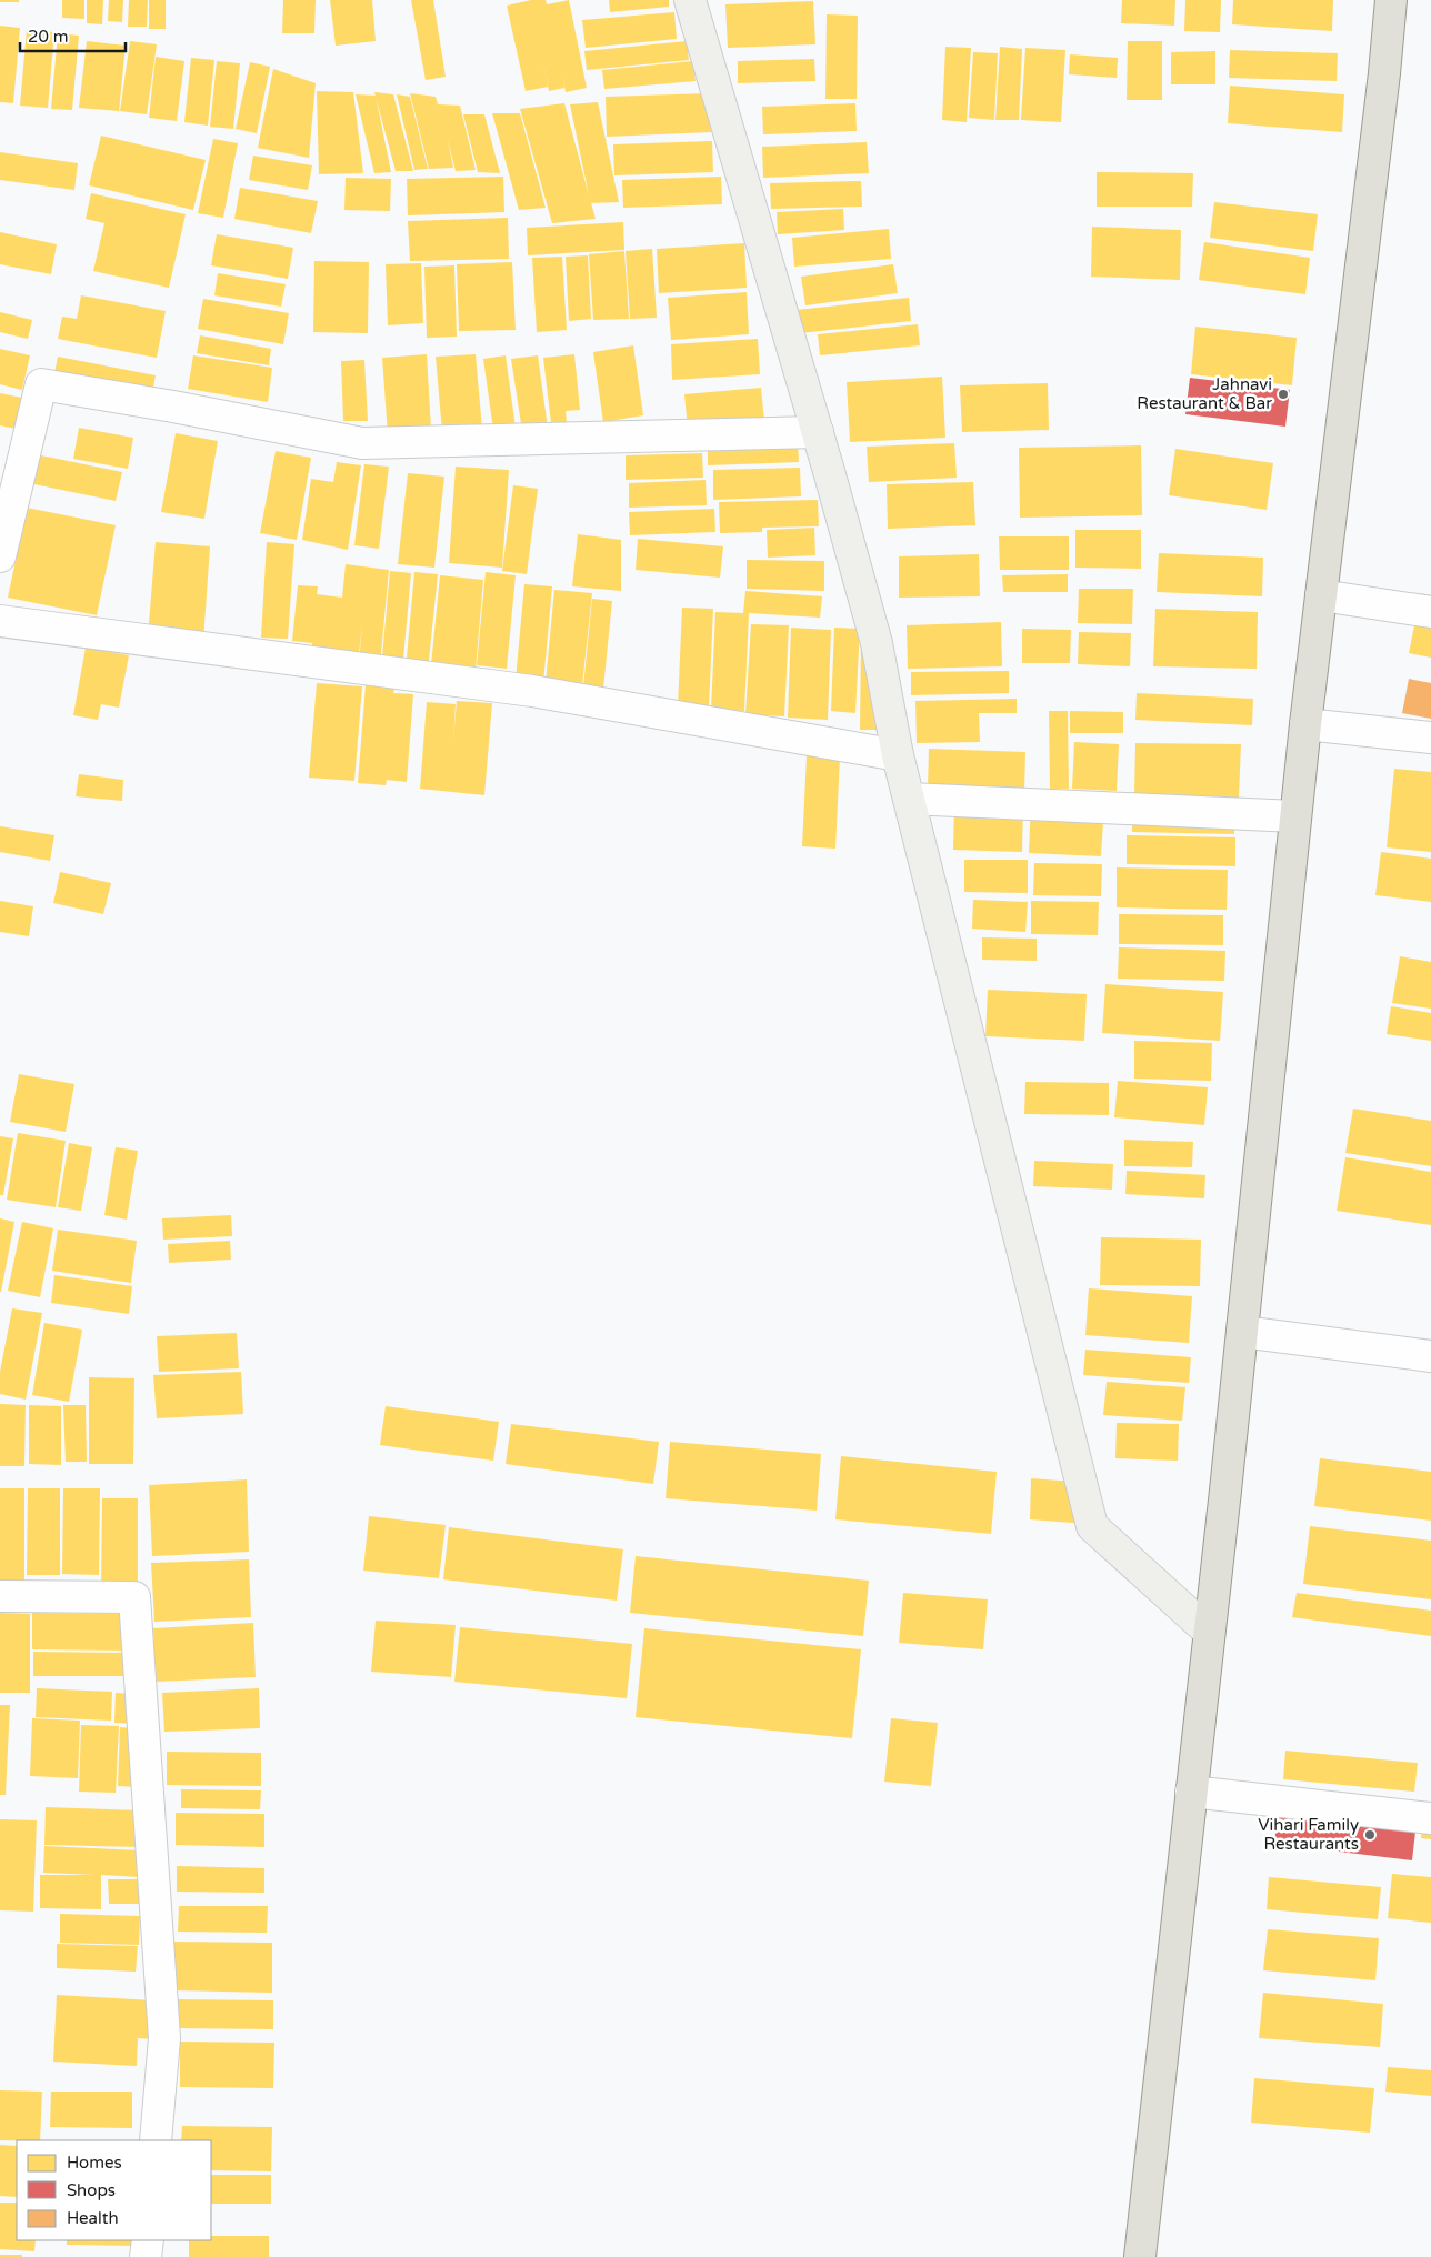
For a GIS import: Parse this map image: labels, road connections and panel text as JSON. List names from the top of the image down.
{
  "places": ["Jahnavi Restaurant & Bar", "Vihari Family Restaurants"],
  "legend": ["Homes", "Shops", "Health"],
  "scale_bar": "20 m"
}
